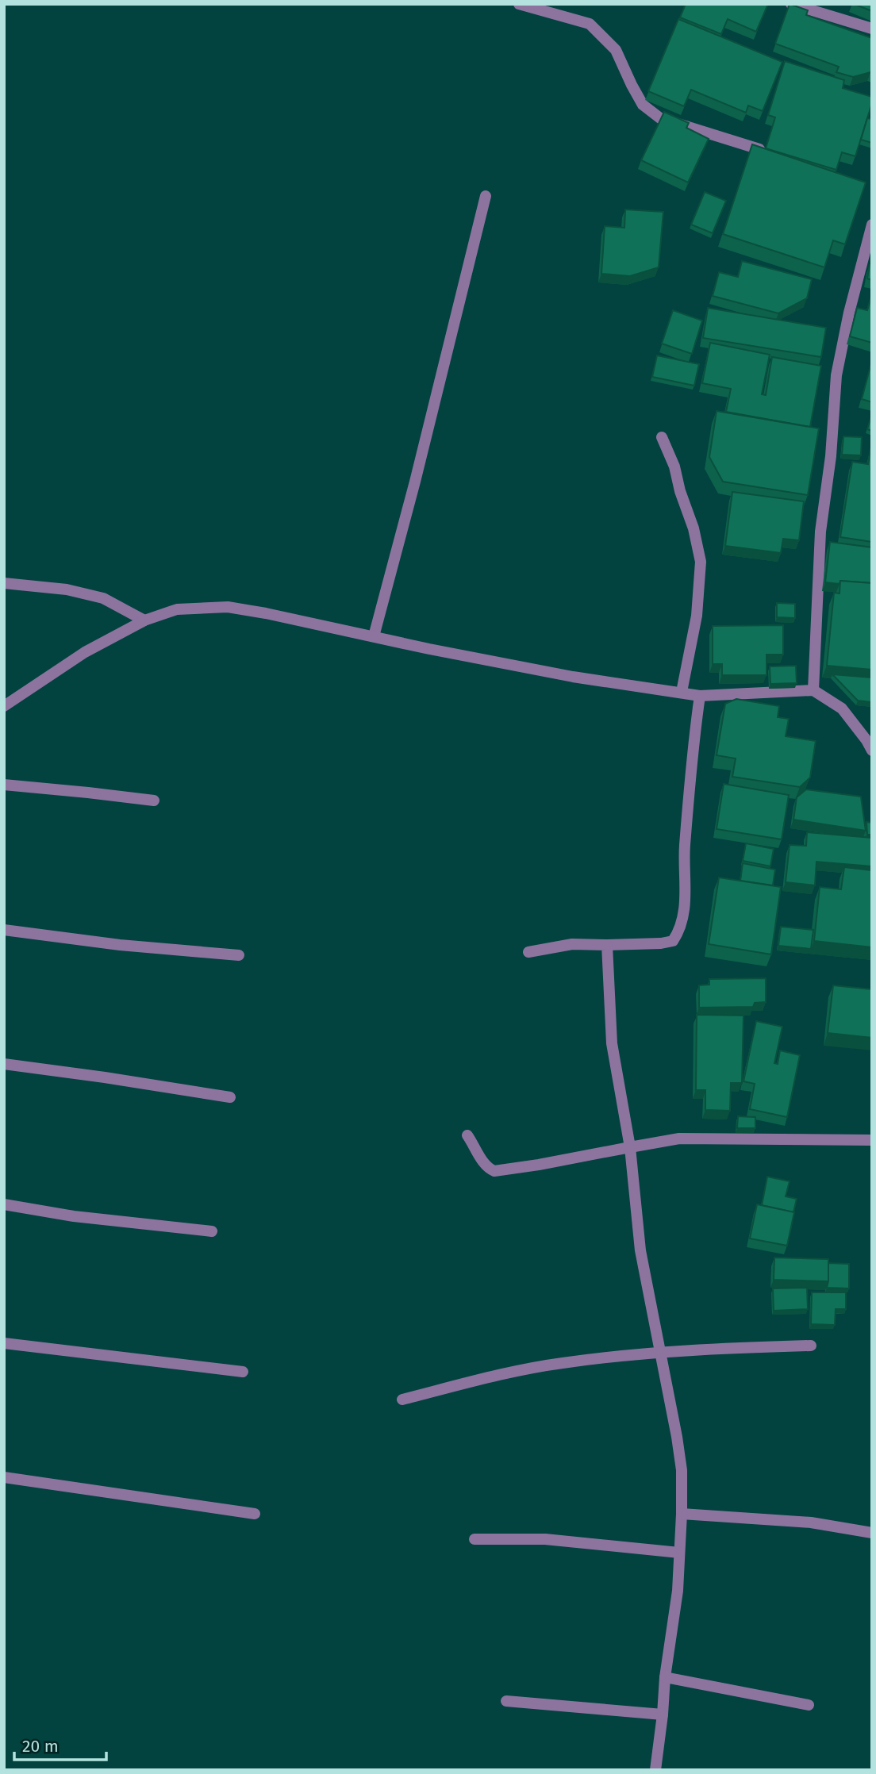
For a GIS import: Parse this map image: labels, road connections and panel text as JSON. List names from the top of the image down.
{
  "scale_bar": "20 m"
}
